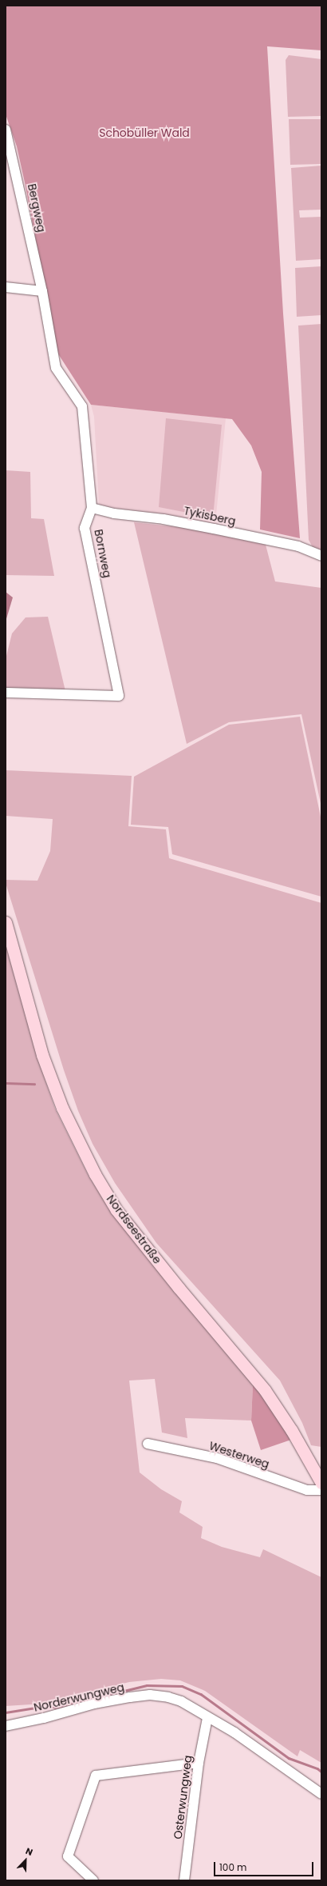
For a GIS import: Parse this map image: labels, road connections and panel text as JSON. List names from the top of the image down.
{
  "streets": {
    "main road": ["Nordseestraße"],
    "street": [
      "Bergweg",
      "Tykisberg",
      "Bornweg",
      "Westerweg",
      "Norderwungweg",
      "Osterwungweg"
    ]
  },
  "crossings": [
    ["Bergweg", "Bornweg"],
    ["Tykisberg", "Bornweg"],
    ["Norderwungweg", "Osterwungweg"]
  ],
  "parks": ["Schobüller Wald"],
  "scale_bar": "100 m",
  "north": "top right"
}
